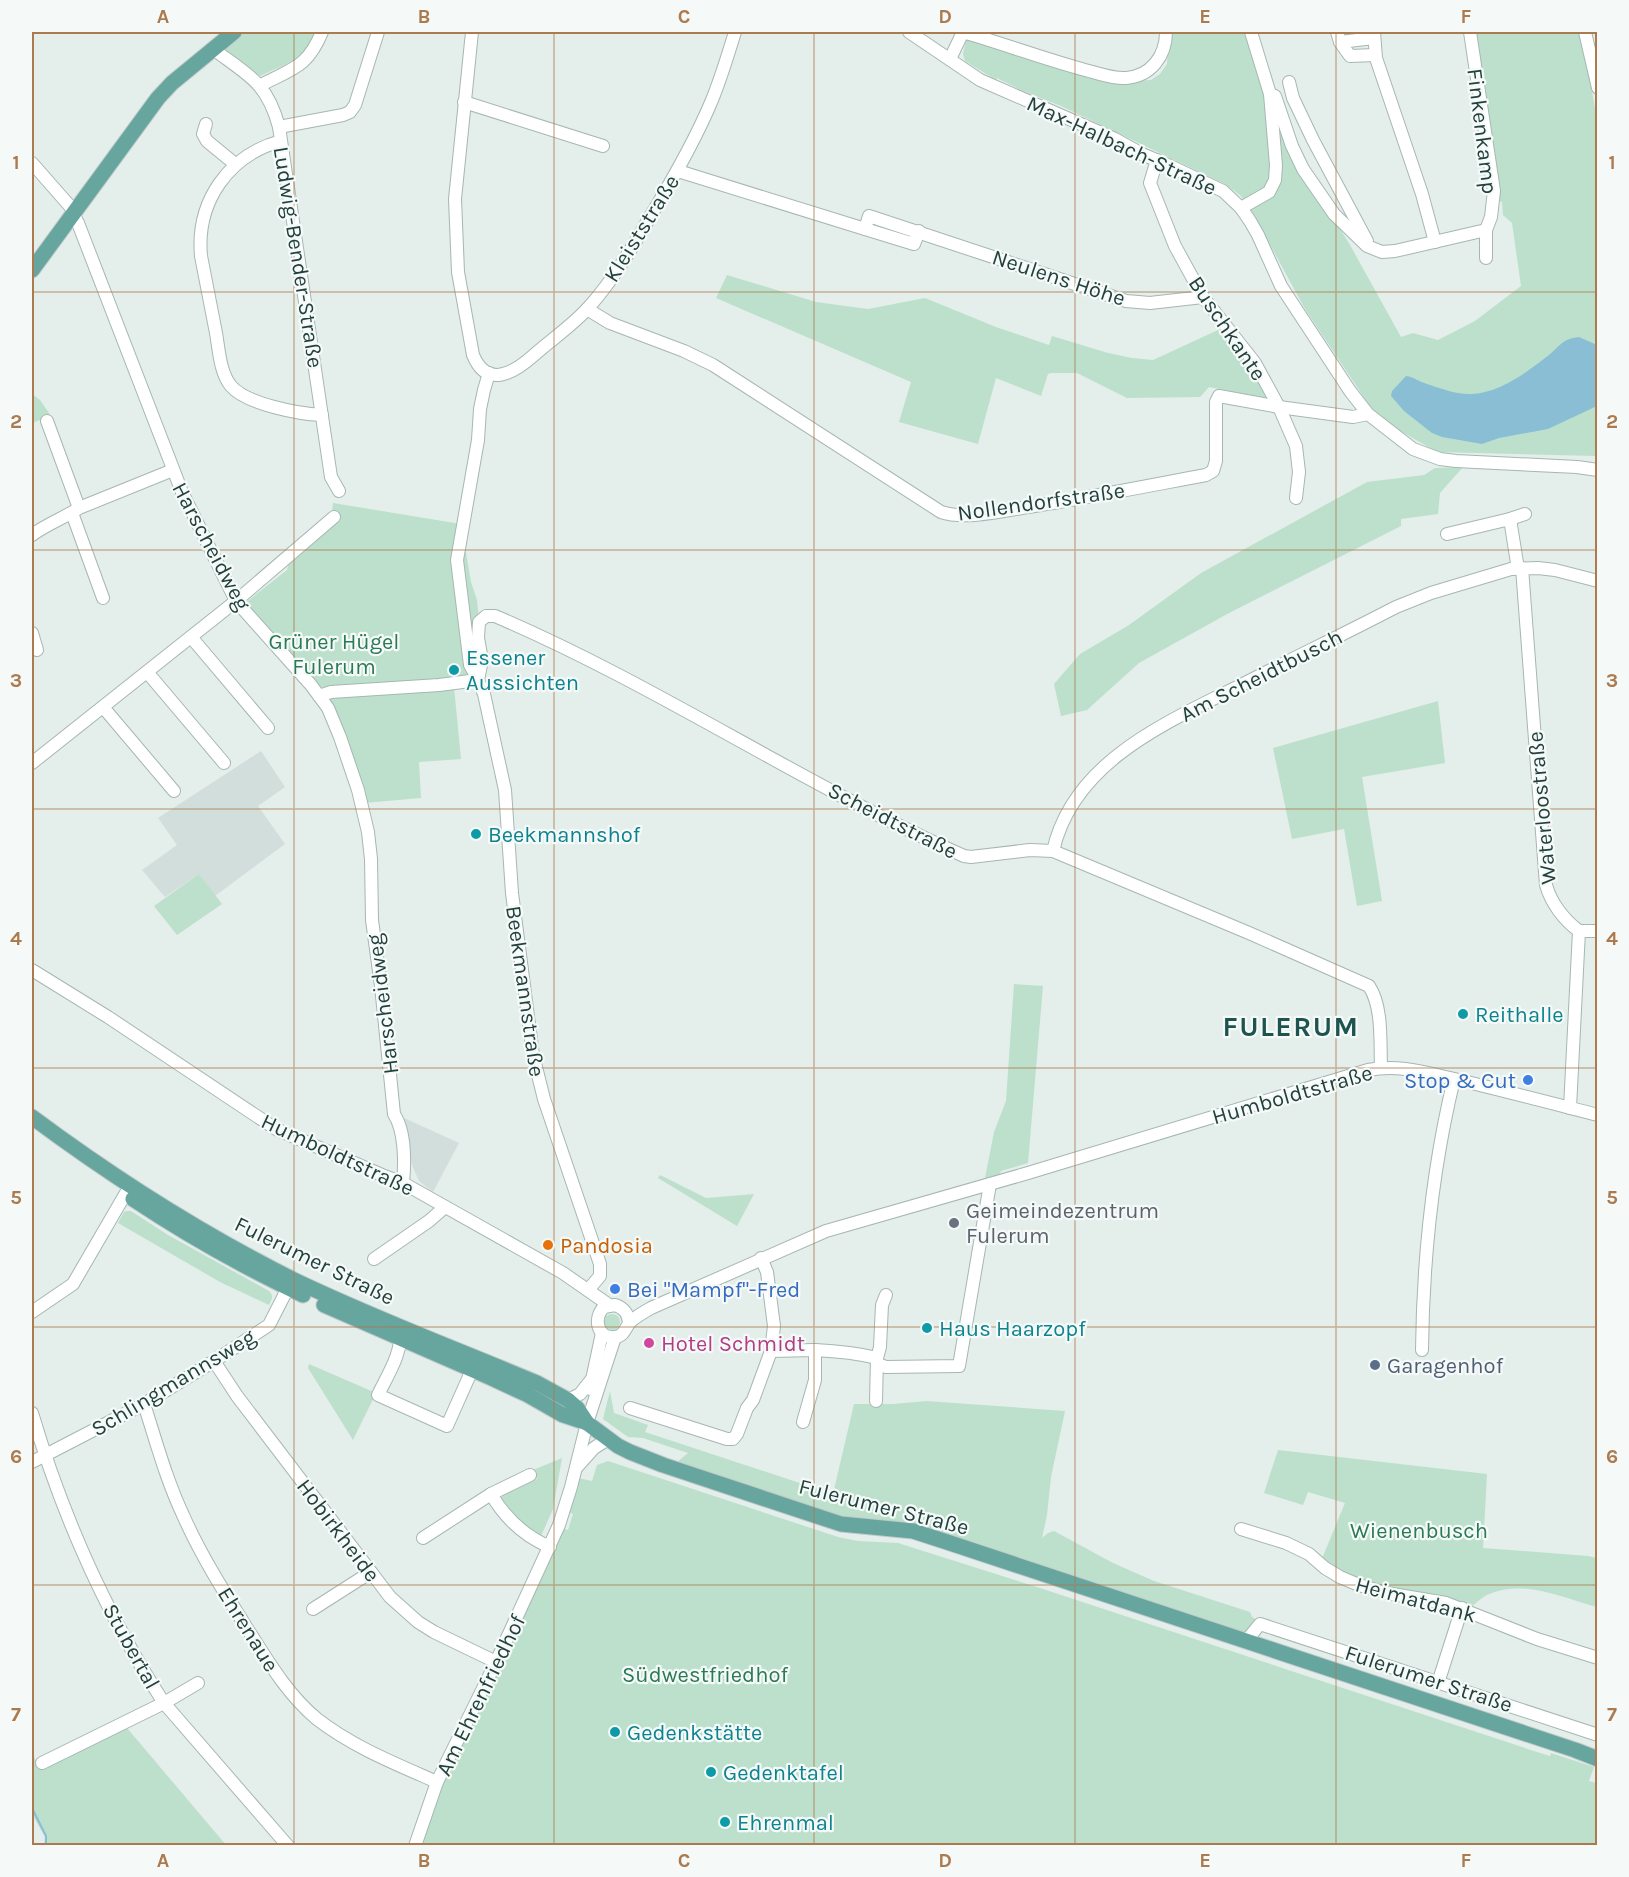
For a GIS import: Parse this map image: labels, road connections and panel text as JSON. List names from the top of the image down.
{
  "streets": {
    "main road": ["Fulerumer Straße"],
    "street": [
      "Finkenkamp",
      "Max-Halbach-Straße",
      "Kleiststraße",
      "Ludwig-Bender-Straße",
      "Neulens Höhe",
      "Buschkante",
      "Nollendorfstraße",
      "Harscheidweg",
      "Am Scheidtbusch",
      "Waterloostraße",
      "Scheidtstraße",
      "Beekmannstraße",
      "Humboldtstraße",
      "Schlingmannsweg",
      "Hobirkheide",
      "Heimatdank",
      "Ehrenaue",
      "Stubertal",
      "Am Ehrenfriedhof"
    ]
  },
  "crossings": [
    ["Max-Halbach-Straße", "Buschkante"],
    ["Max-Halbach-Straße", "Nollendorfstraße"],
    ["Kleiststraße", "Neulens Höhe"],
    ["Kleiststraße", "Nollendorfstraße"],
    ["Kleiststraße", "Beekmannstraße"],
    ["Neulens Höhe", "Buschkante"],
    ["Buschkante", "Nollendorfstraße"],
    ["Harscheidweg", "Humboldtstraße"],
    ["Am Scheidtbusch", "Waterloostraße"],
    ["Am Scheidtbusch", "Scheidtstraße"],
    ["Scheidtstraße", "Beekmannstraße"],
    ["Scheidtstraße", "Humboldtstraße"],
    ["Beekmannstraße", "Humboldtstraße"],
    ["Fulerumer Straße", "Schlingmannsweg"],
    ["Fulerumer Straße", "Heimatdank"],
    ["Fulerumer Straße", "Am Ehrenfriedhof"],
    ["Schlingmannsweg", "Hobirkheide"],
    ["Schlingmannsweg", "Ehrenaue"],
    ["Schlingmannsweg", "Stubertal"],
    ["Hobirkheide", "Am Ehrenfriedhof"],
    ["Ehrenaue", "Am Ehrenfriedhof"]
  ],
  "districts": ["FULERUM"],
  "parks": ["Grüner Hügel Fulerum", "Wienenbusch", "Südwestfriedhof"],
  "places": [
    "Essener Aussichten",
    "Beekmannshof",
    "Reithalle",
    "Stop & Cut",
    "Geimeindezentrum Fulerum",
    "Pandosia",
    "Bei \"Mampf\"-Fred",
    "Haus Haarzopf",
    "Hotel Schmidt",
    "Garagenhof",
    "Gedenkstätte",
    "Gedenktafel",
    "Ehrenmal"
  ],
  "grid": {
    "columns": [
      "A",
      "B",
      "C",
      "D",
      "E",
      "F"
    ],
    "rows": [
      "1",
      "2",
      "3",
      "4",
      "5",
      "6",
      "7"
    ]
  }
}
